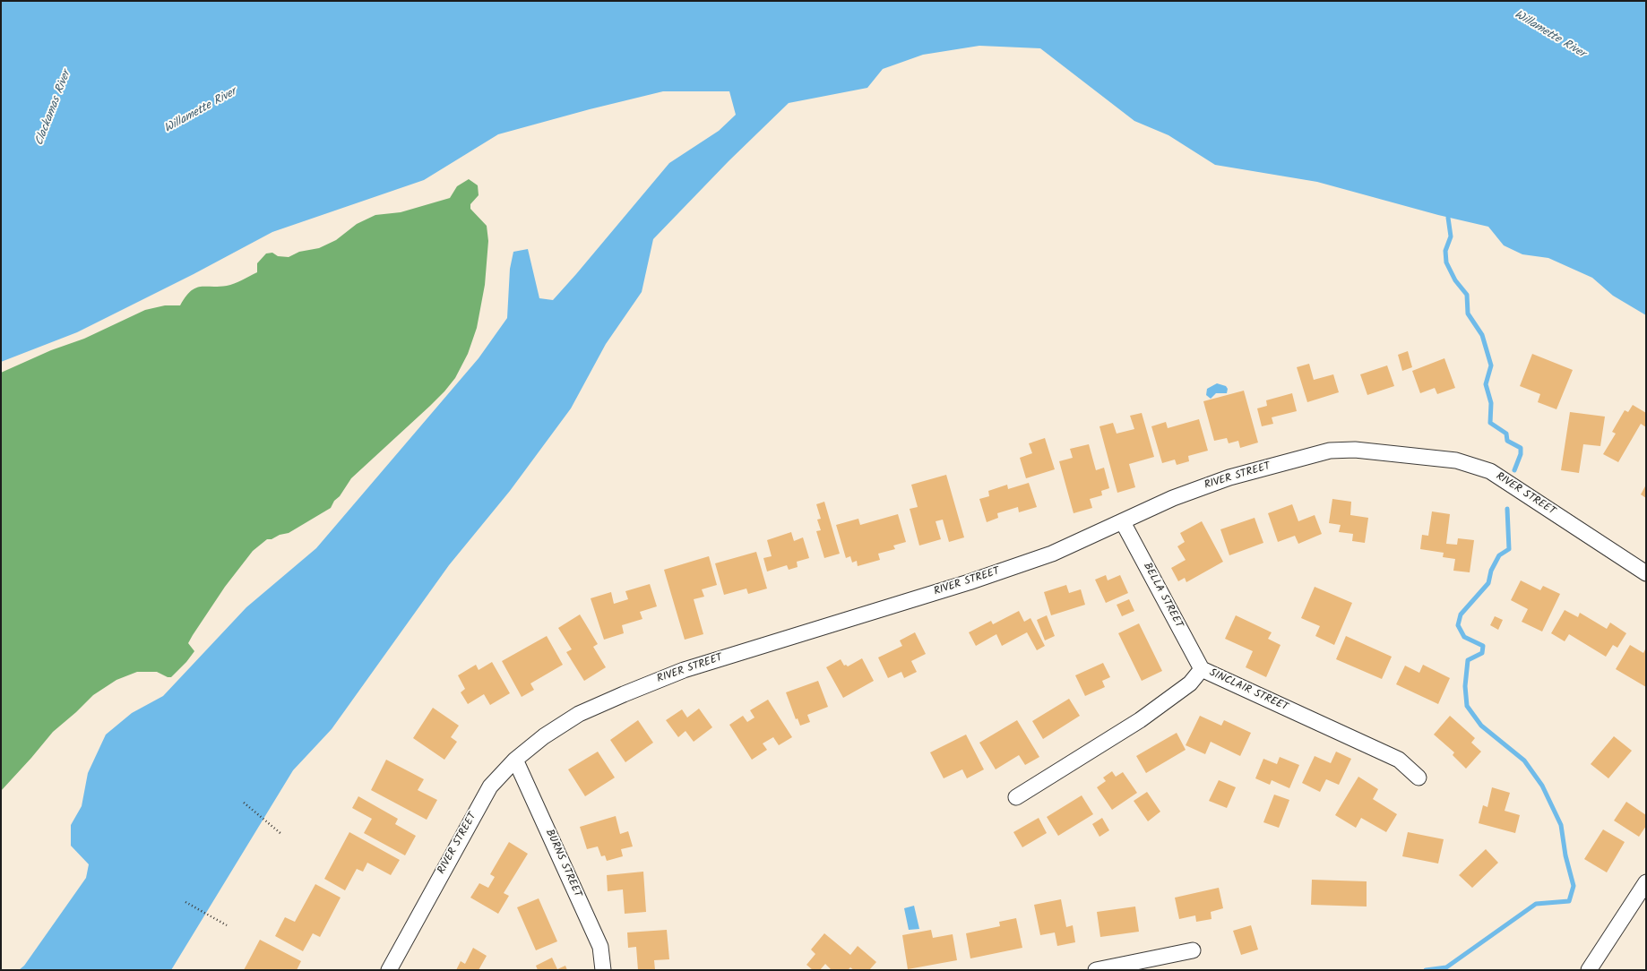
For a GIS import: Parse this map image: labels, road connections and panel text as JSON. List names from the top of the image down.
{
  "streets": {
    "street": [
      "RIVER STREET",
      "BELLA STREET",
      "SINCLAIR STREET",
      "BURNS STREET"
    ]
  },
  "crossings": [
    ["RIVER STREET", "BELLA STREET"],
    ["RIVER STREET", "BURNS STREET"],
    ["BELLA STREET", "SINCLAIR STREET"]
  ],
  "water": ["Willamette River", "Clackamas River"]
}
